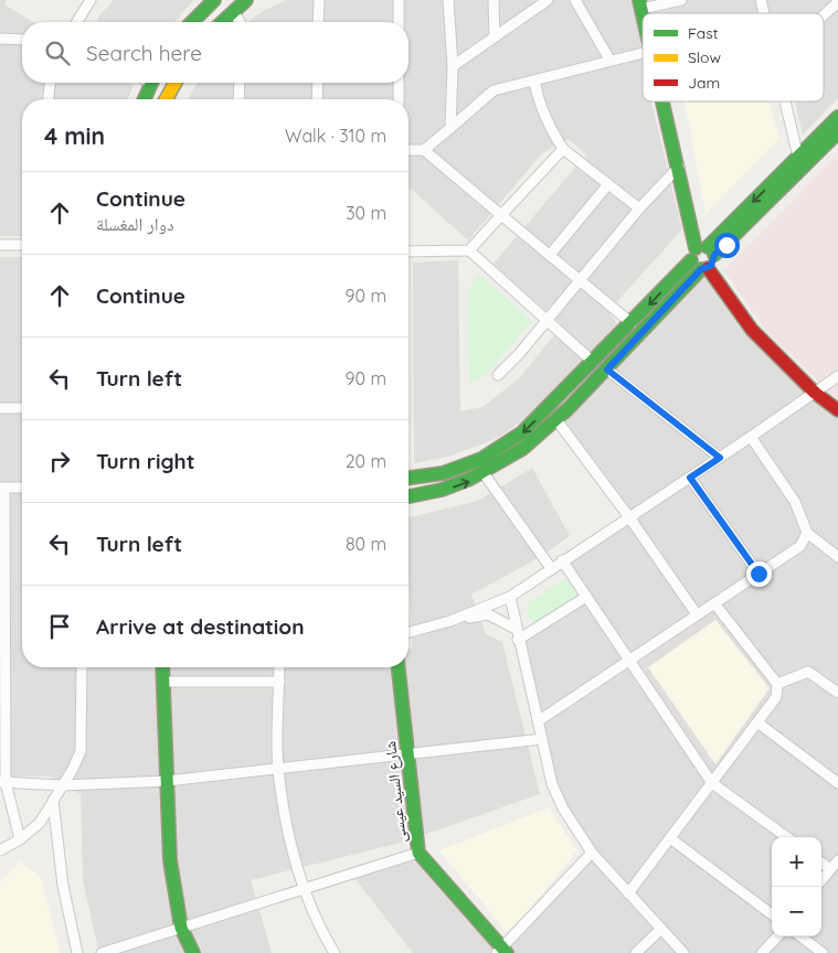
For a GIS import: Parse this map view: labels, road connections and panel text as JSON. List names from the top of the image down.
{
  "streets": {
    "street": ["شارع السيد عيسى"]
  },
  "legend": ["Fast", "Slow", "Jam"],
  "page": {
    "search": "Search here",
    "heading": ["4 min", "Walk · 310 m"],
    "list": [
      ["Continue", "دوار المغسلة", "30 m"],
      ["Continue", "90 m"],
      ["Turn left", "90 m"],
      ["Turn right", "20 m"],
      ["Turn left", "80 m"],
      "Arrive at destination"
    ],
    "map_buttons": ["+", "−"]
  }
}
